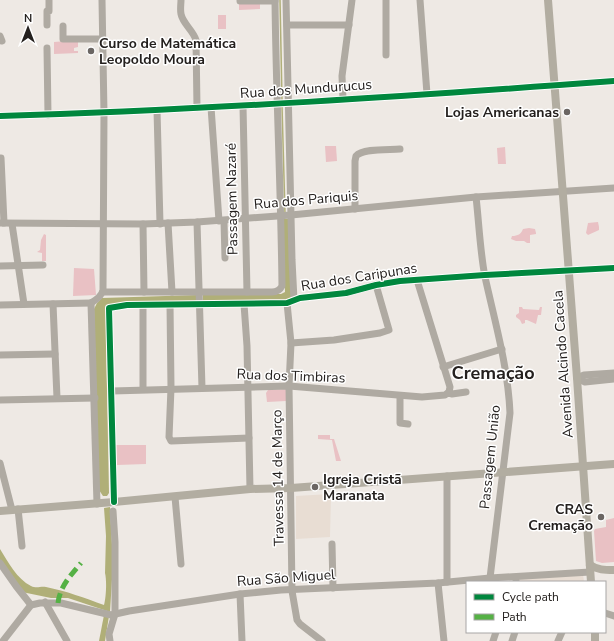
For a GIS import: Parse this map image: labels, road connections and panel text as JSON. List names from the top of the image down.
{
  "streets": {
    "main road": ["Avenida Alcindo Cacela", "Rua São Miguel"],
    "street": [
      "Rua dos Mundurucus",
      "Passagem Nazaré",
      "Rua dos Pariquis",
      "Rua dos Caripunas",
      "Rua dos Timbiras",
      "Passagem União",
      "Travessa 14 de Março"
    ]
  },
  "crossings": [
    ["Rua dos Mundurucus", "Passagem Nazaré"],
    ["Rua dos Mundurucus", "Avenida Alcindo Cacela"],
    ["Passagem Nazaré", "Rua dos Pariquis"],
    ["Passagem Nazaré", "Rua dos Caripunas"],
    ["Rua dos Pariquis", "Rua dos Caripunas"],
    ["Rua dos Pariquis", "Avenida Alcindo Cacela"],
    ["Rua dos Pariquis", "Passagem União"],
    ["Rua dos Caripunas", "Avenida Alcindo Cacela"],
    ["Rua dos Caripunas", "Rua dos Timbiras"],
    ["Rua dos Caripunas", "Passagem União"],
    ["Rua dos Caripunas", "Travessa 14 de Março"],
    ["Avenida Alcindo Cacela", "Rua São Miguel"],
    ["Rua dos Timbiras", "Travessa 14 de Março"],
    ["Passagem União", "Rua São Miguel"],
    ["Travessa 14 de Março", "Rua São Miguel"]
  ],
  "districts": ["Cremação"],
  "places": [
    "Curso de Matemática Leopoldo Moura",
    "Lojas Americanas",
    "Igreja Cristã Maranata",
    "CRAS Cremação"
  ],
  "legend": ["Cycle path", "Path"],
  "north": "top"
}
